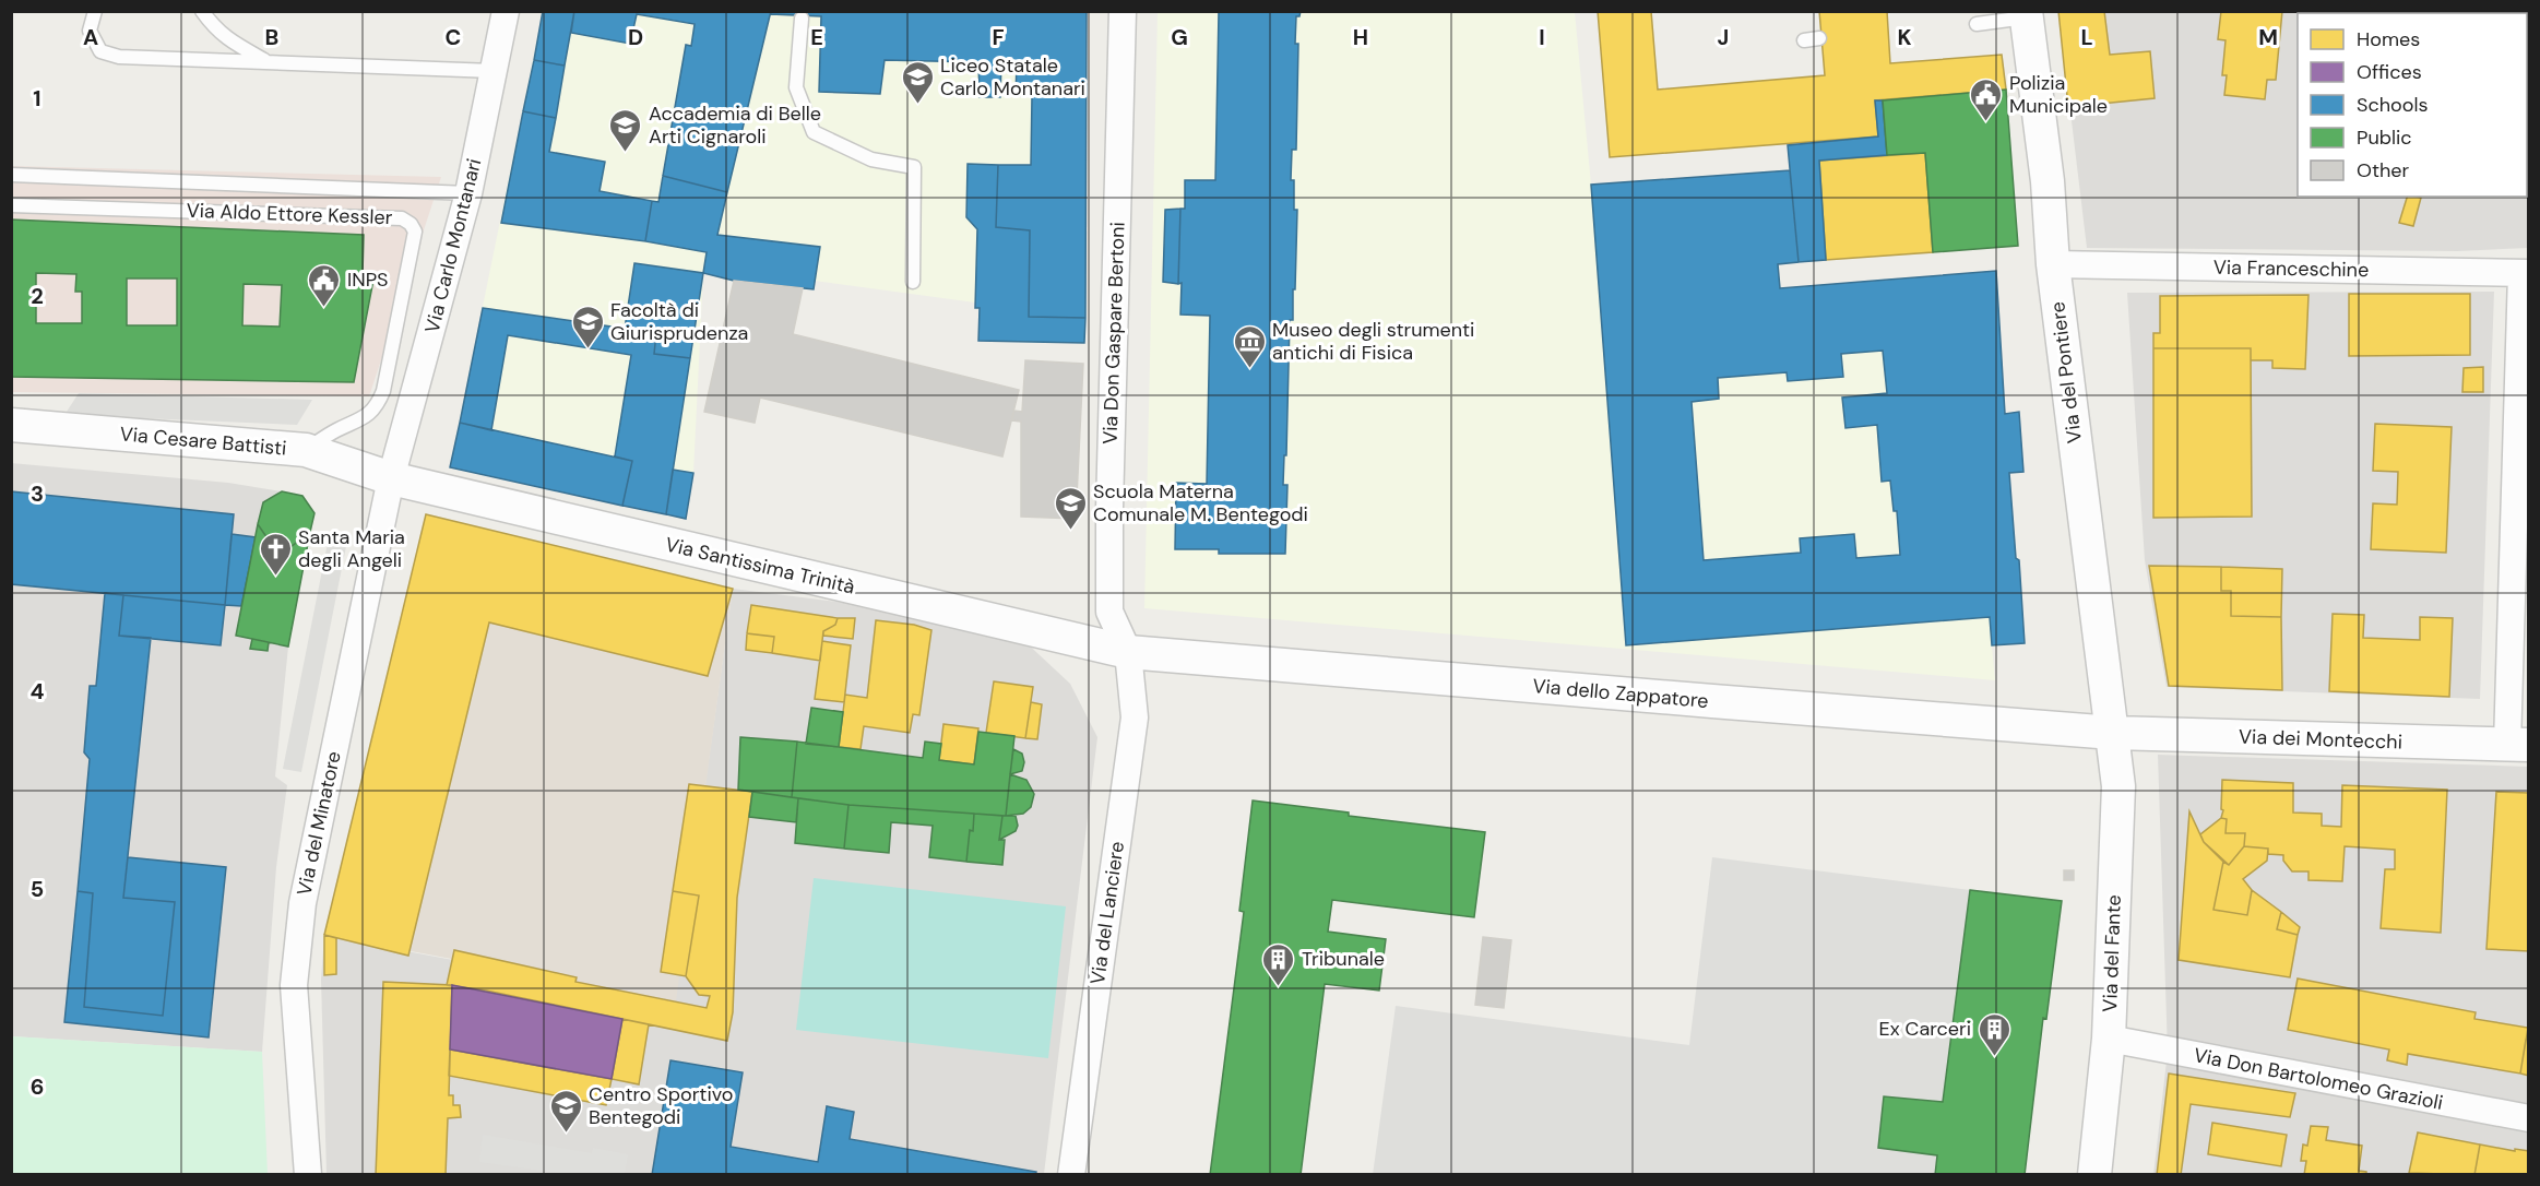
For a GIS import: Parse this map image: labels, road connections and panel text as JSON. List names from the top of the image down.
{
  "streets": {
    "street": [
      "Via Carlo Montanari",
      "Via Franceschine",
      "Via Don Gaspare Bertoni",
      "Via del Pontiere",
      "Via Cesare Battisti",
      "Via Santissima Trinità",
      "Via dello Zappatore",
      "Via dei Montecchi",
      "Via del Minatore",
      "Via del Lanciere",
      "Via del Fante",
      "Via Don Bartolomeo Grazioli"
    ],
    "lane": ["Via Aldo Ettore Kessler"]
  },
  "crossings": [
    ["Via Aldo Ettore Kessler", "Via Cesare Battisti"],
    ["Via Carlo Montanari", "Via Cesare Battisti"],
    ["Via Carlo Montanari", "Via Santissima Trinità"],
    ["Via Carlo Montanari", "Via del Minatore"],
    ["Via Franceschine", "Via del Pontiere"],
    ["Via Don Gaspare Bertoni", "Via Santissima Trinità"],
    ["Via Don Gaspare Bertoni", "Via dello Zappatore"],
    ["Via Don Gaspare Bertoni", "Via del Lanciere"],
    ["Via del Pontiere", "Via dello Zappatore"],
    ["Via del Pontiere", "Via dei Montecchi"],
    ["Via del Pontiere", "Via del Fante"],
    ["Via Cesare Battisti", "Via Santissima Trinità"],
    ["Via Cesare Battisti", "Via del Minatore"],
    ["Via Santissima Trinità", "Via dello Zappatore"],
    ["Via Santissima Trinità", "Via del Minatore"],
    ["Via Santissima Trinità", "Via del Lanciere"],
    ["Via dello Zappatore", "Via dei Montecchi"],
    ["Via dello Zappatore", "Via del Lanciere"],
    ["Via dello Zappatore", "Via del Fante"],
    ["Via dei Montecchi", "Via del Fante"],
    ["Via del Fante", "Via Don Bartolomeo Grazioli"]
  ],
  "places": {
    "school or university": [
      "Liceo Statale Carlo Montanari",
      "Accademia di Belle Arti Cignaroli",
      "Facoltà di Giurisprudenza",
      "Scuola Materna Comunale M. Bentegodi",
      "Centro Sportivo Bentegodi"
    ],
    "public building": ["Polizia Municipale", "INPS"],
    "museum": ["Museo degli strumenti antichi di Fisica"],
    "church": ["Santa Maria degli Angeli"],
    "building": ["Tribunale", "Ex Carceri"]
  },
  "legend": [
    "Homes",
    "Offices",
    "Schools",
    "Public",
    "Other"
  ],
  "grid": {
    "columns": [
      "A",
      "B",
      "C",
      "D",
      "E",
      "F",
      "G",
      "H",
      "I",
      "J",
      "K",
      "L",
      "M"
    ],
    "rows": [
      "1",
      "2",
      "3",
      "4",
      "5",
      "6"
    ]
  }
}
